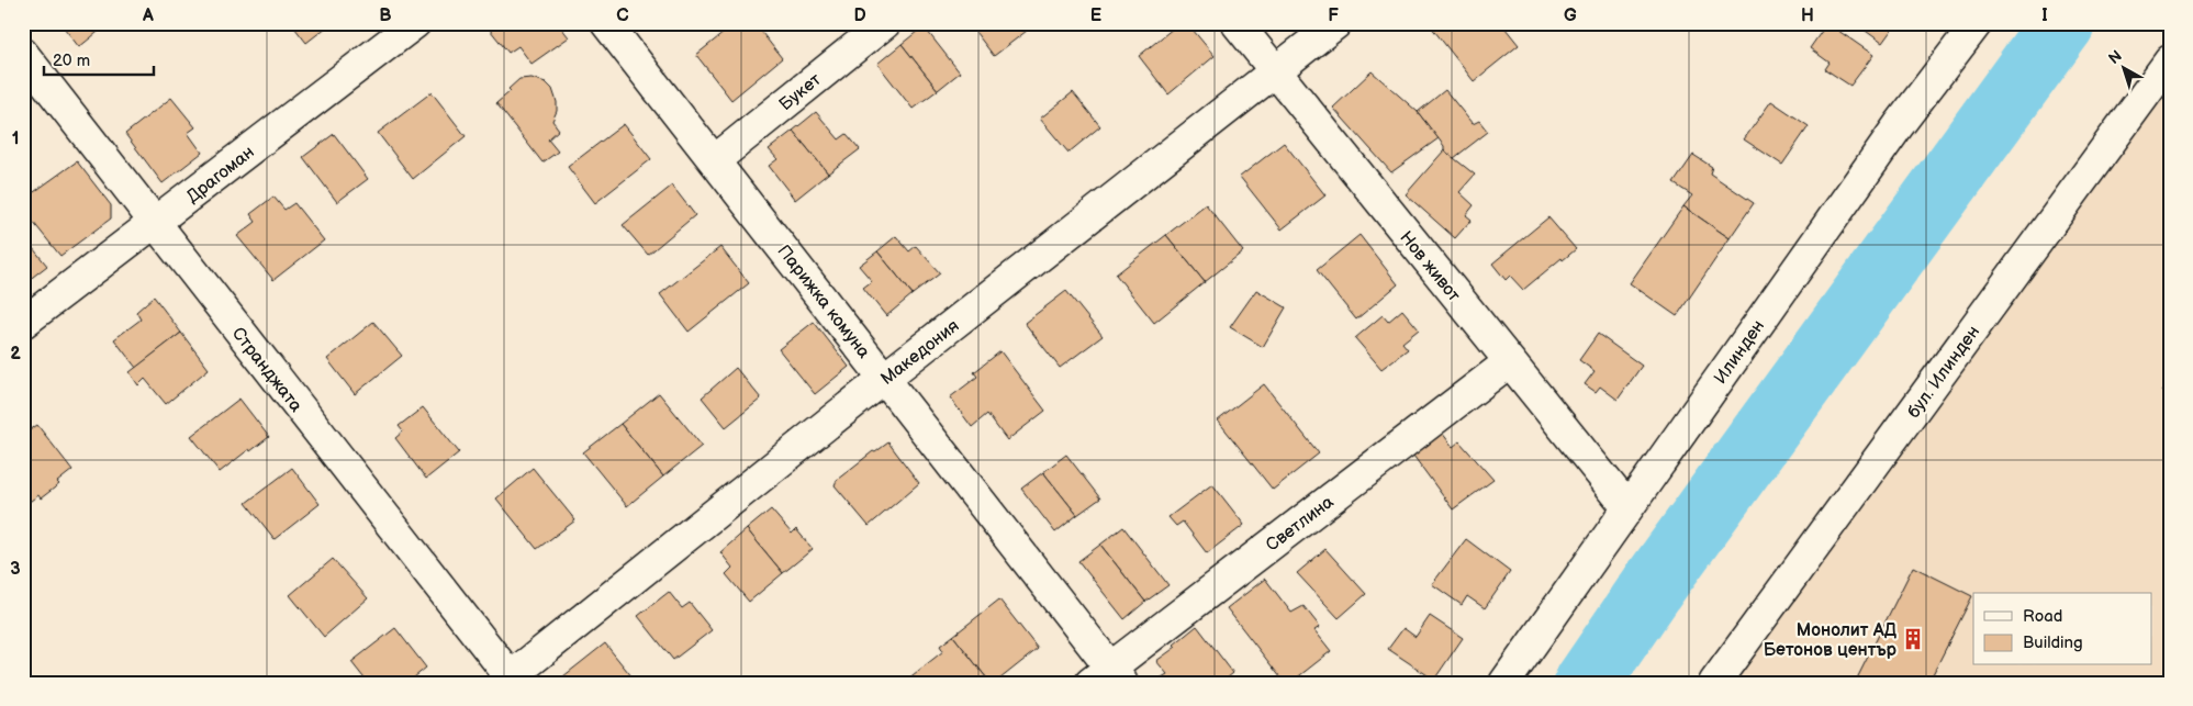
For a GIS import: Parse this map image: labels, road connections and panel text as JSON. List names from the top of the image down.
{
  "streets": {
    "street": [
      "Букет",
      "Драгоман",
      "Нов живот",
      "Парижка комуна",
      "Македония",
      "Илинден",
      "Странджата",
      "бул. Илинден",
      "Светлина"
    ]
  },
  "crossings": [
    ["Букет", "Парижка комуна"],
    ["Драгоман", "Странджата"],
    ["Нов живот", "Македония"],
    ["Нов живот", "Илинден"],
    ["Нов живот", "Светлина"],
    ["Парижка комуна", "Македония"],
    ["Парижка комуна", "Светлина"],
    ["Македония", "Странджата"]
  ],
  "places": {
    "building": ["Монолит АД Бетонов център"]
  },
  "legend": ["Road", "Building"],
  "scale_bar": "20 m",
  "north": "top left",
  "grid": {
    "columns": [
      "A",
      "B",
      "C",
      "D",
      "E",
      "F",
      "G",
      "H",
      "I"
    ],
    "rows": ["1", "2", "3"]
  }
}
